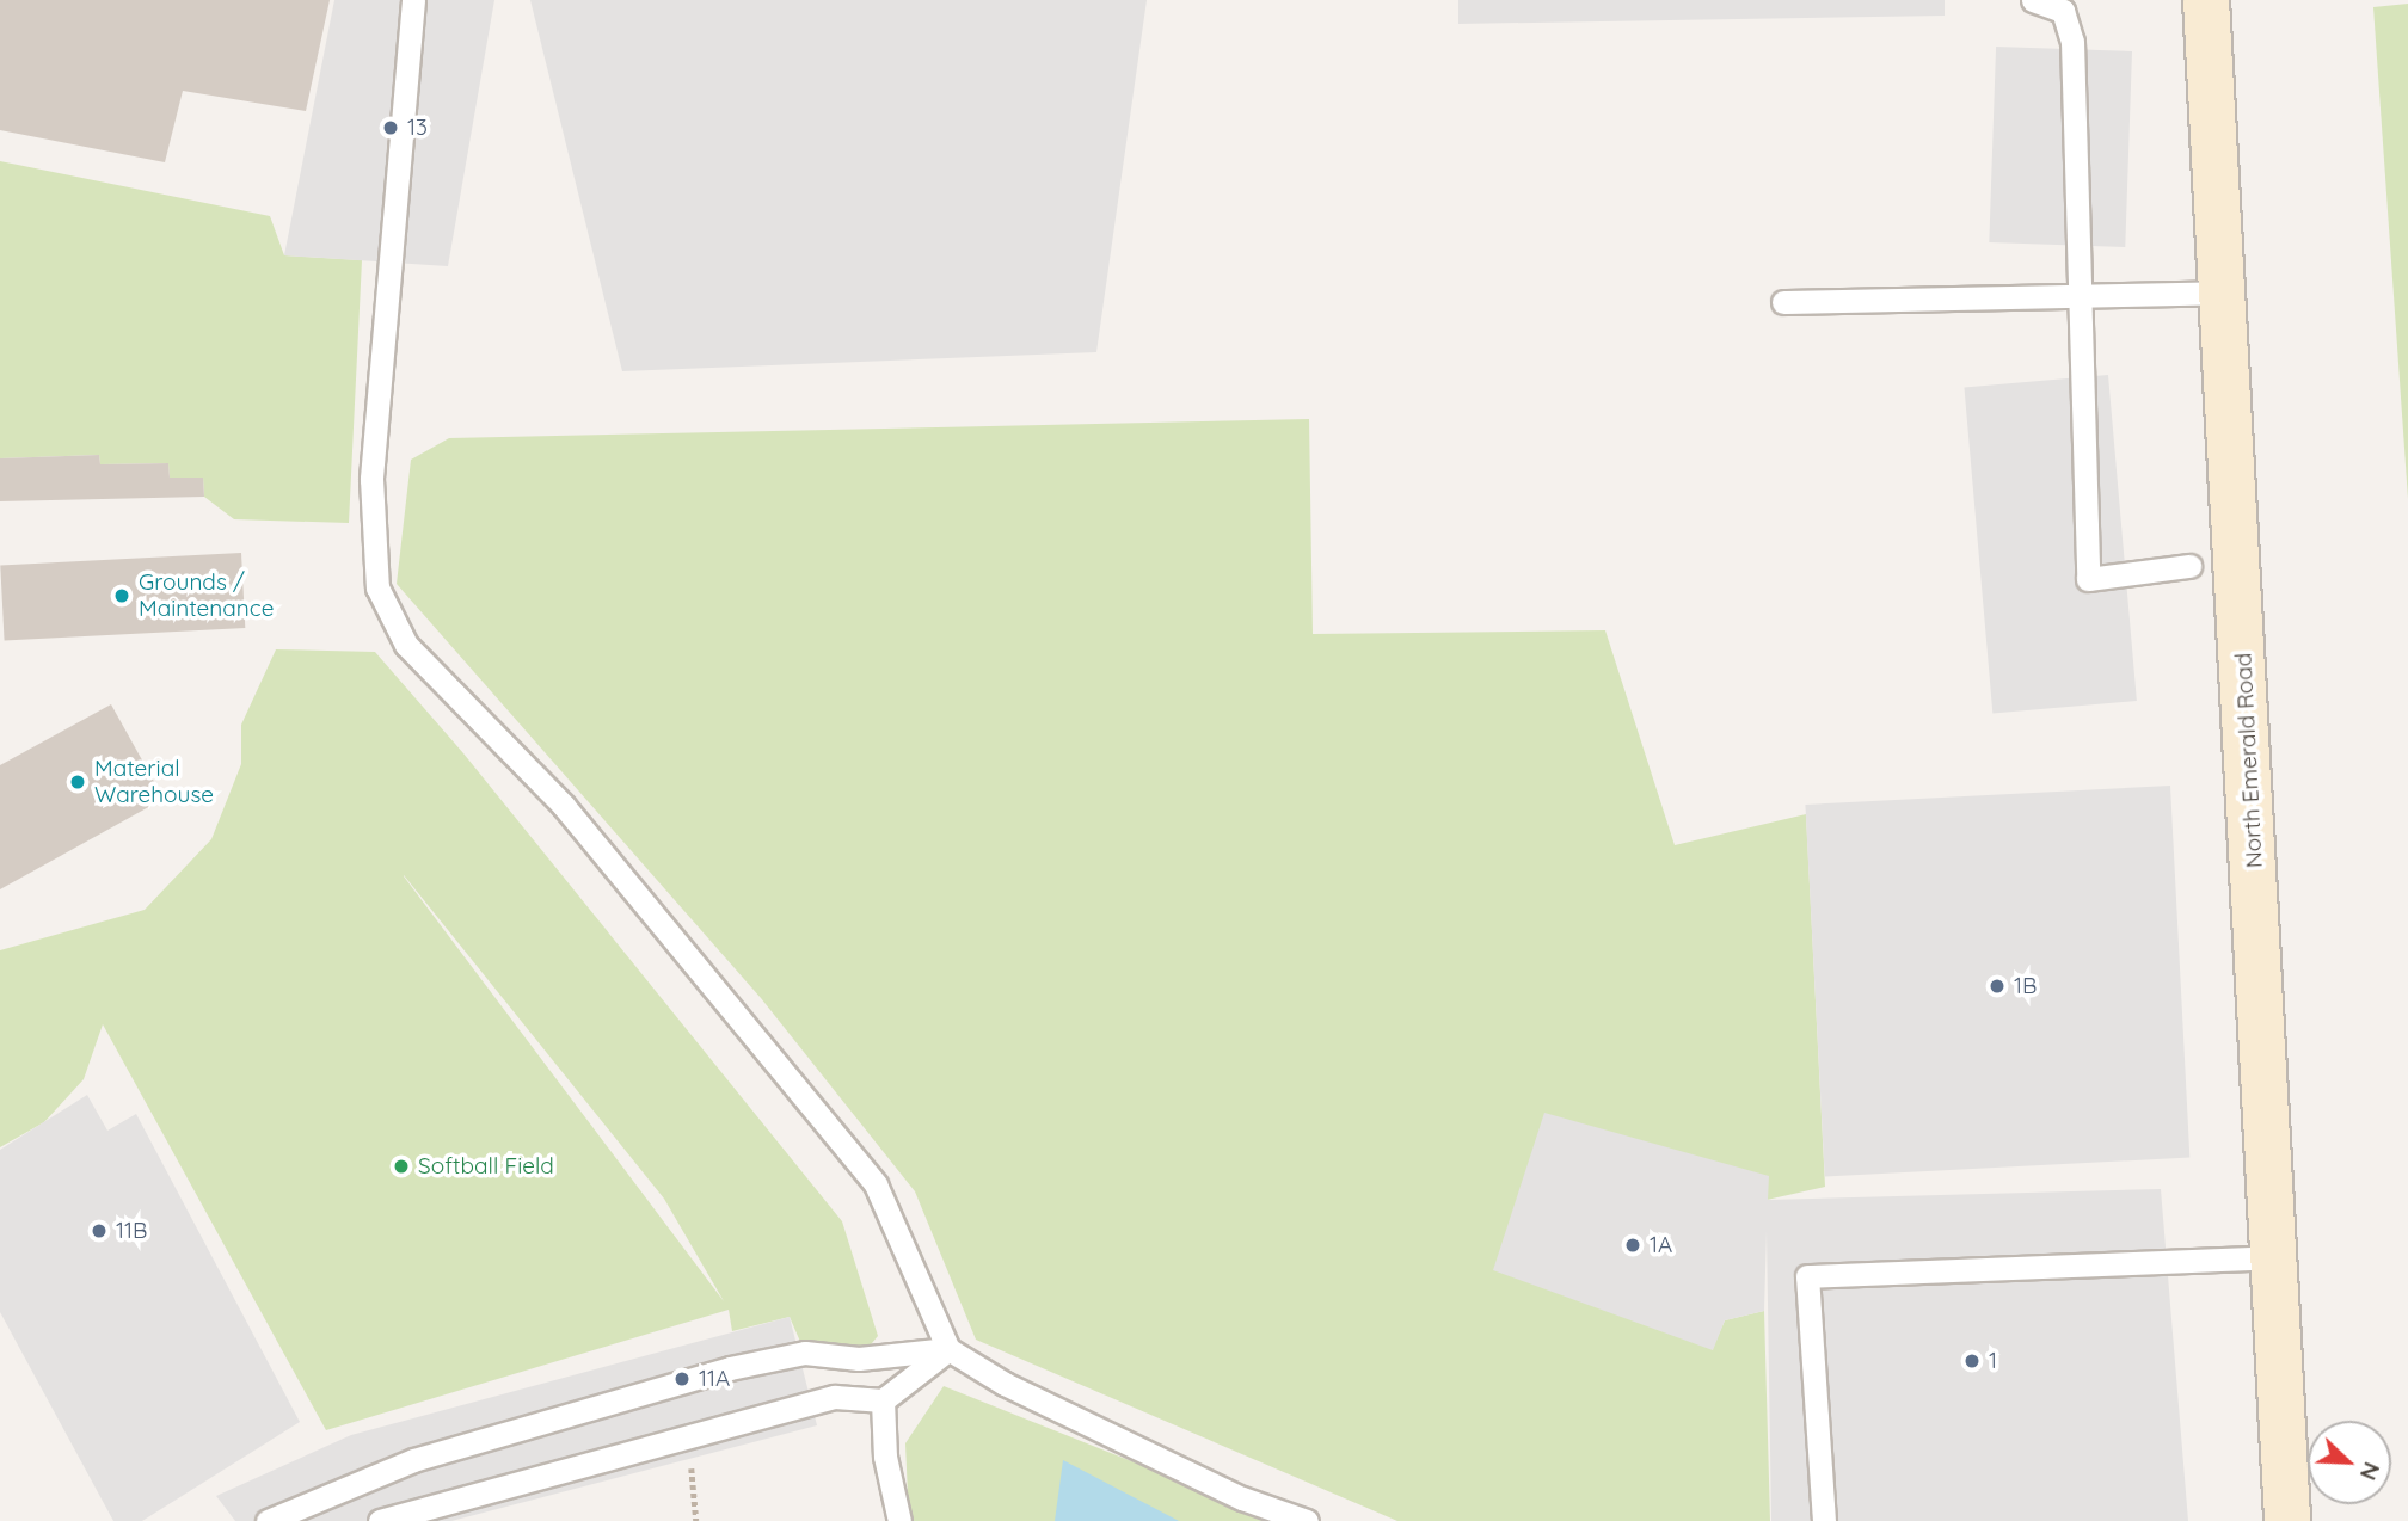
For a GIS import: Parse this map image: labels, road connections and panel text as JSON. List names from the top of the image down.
{
  "streets": {
    "main road": ["North Emerald Road"]
  },
  "places": [
    "13",
    "Grounds / Maintenance",
    "Material Warehouse",
    "1B",
    "Softball Field",
    "11B",
    "1A",
    "1",
    "11A"
  ],
  "north": "bottom right"
}
